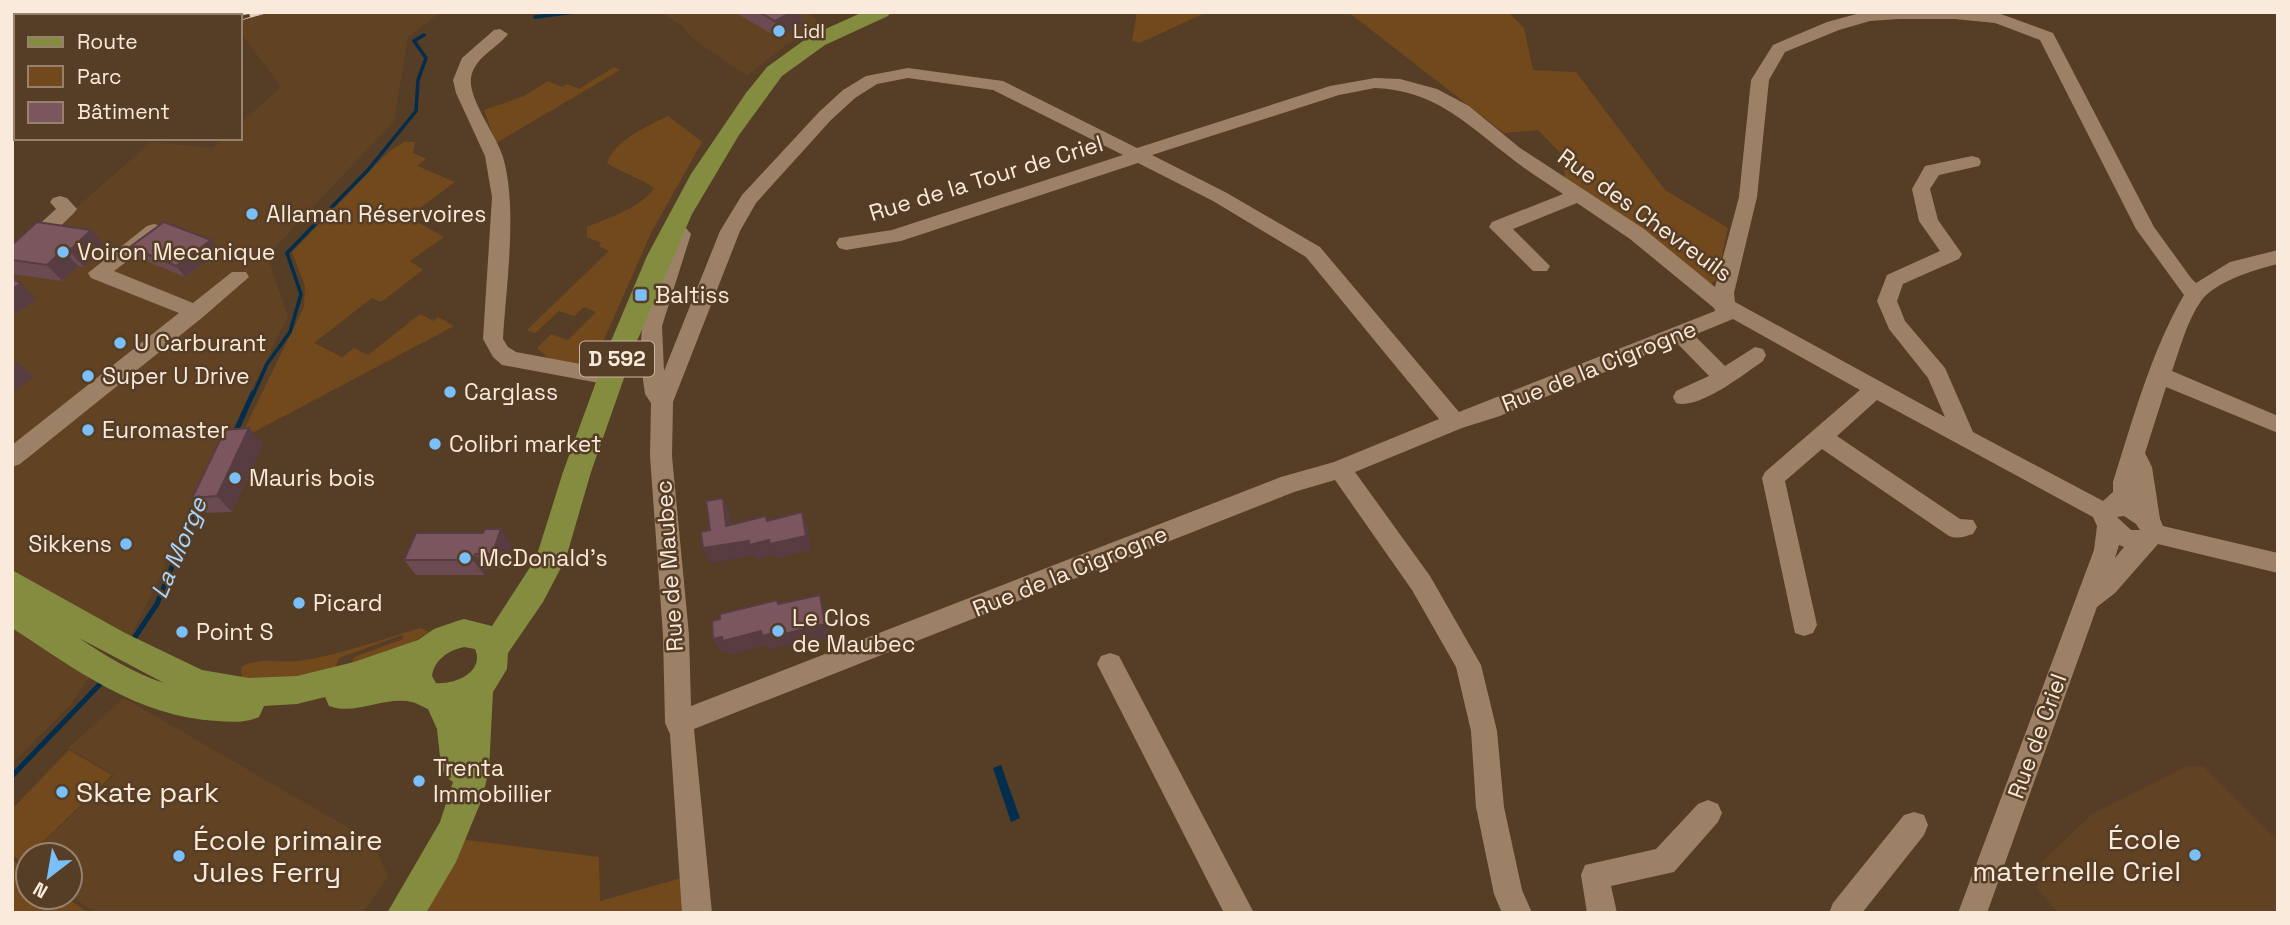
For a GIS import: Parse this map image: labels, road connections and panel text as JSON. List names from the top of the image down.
{
  "streets": {
    "main road": ["D 592"],
    "street": [
      "Rue de la Tour de Criel",
      "Rue des Chevreuils",
      "Rue de la Cigrogne",
      "Rue de Maubec",
      "Rue de Criel"
    ]
  },
  "crossings": [
    ["Rue de la Tour de Criel", "Rue des Chevreuils"],
    ["Rue de la Tour de Criel", "Rue de la Cigrogne"],
    ["Rue de la Tour de Criel", "Rue de Maubec"],
    ["Rue des Chevreuils", "Rue de la Cigrogne"],
    ["Rue des Chevreuils", "Rue de Criel"],
    ["D 592", "Rue de Maubec"],
    ["Rue de la Cigrogne", "Rue de Maubec"]
  ],
  "water": ["La Morge"],
  "places": {
    "other": [
      "Lidl",
      "Allaman Réservoires",
      "Voiron Mecanique",
      "U Carburant",
      "Super U Drive",
      "Carglass",
      "Euromaster",
      "Colibri market",
      "Mauris bois",
      "Sikkens",
      "McDonald's",
      "Picard",
      "Le Clos de Maubec",
      "Point S",
      "Trenta Immobillier",
      "Skate park",
      "École maternelle Criel",
      "École primaire Jules Ferry"
    ],
    "transit": ["Baltiss"]
  },
  "legend": ["Route", "Parc", "Bâtiment"],
  "north": "bottom left"
}
